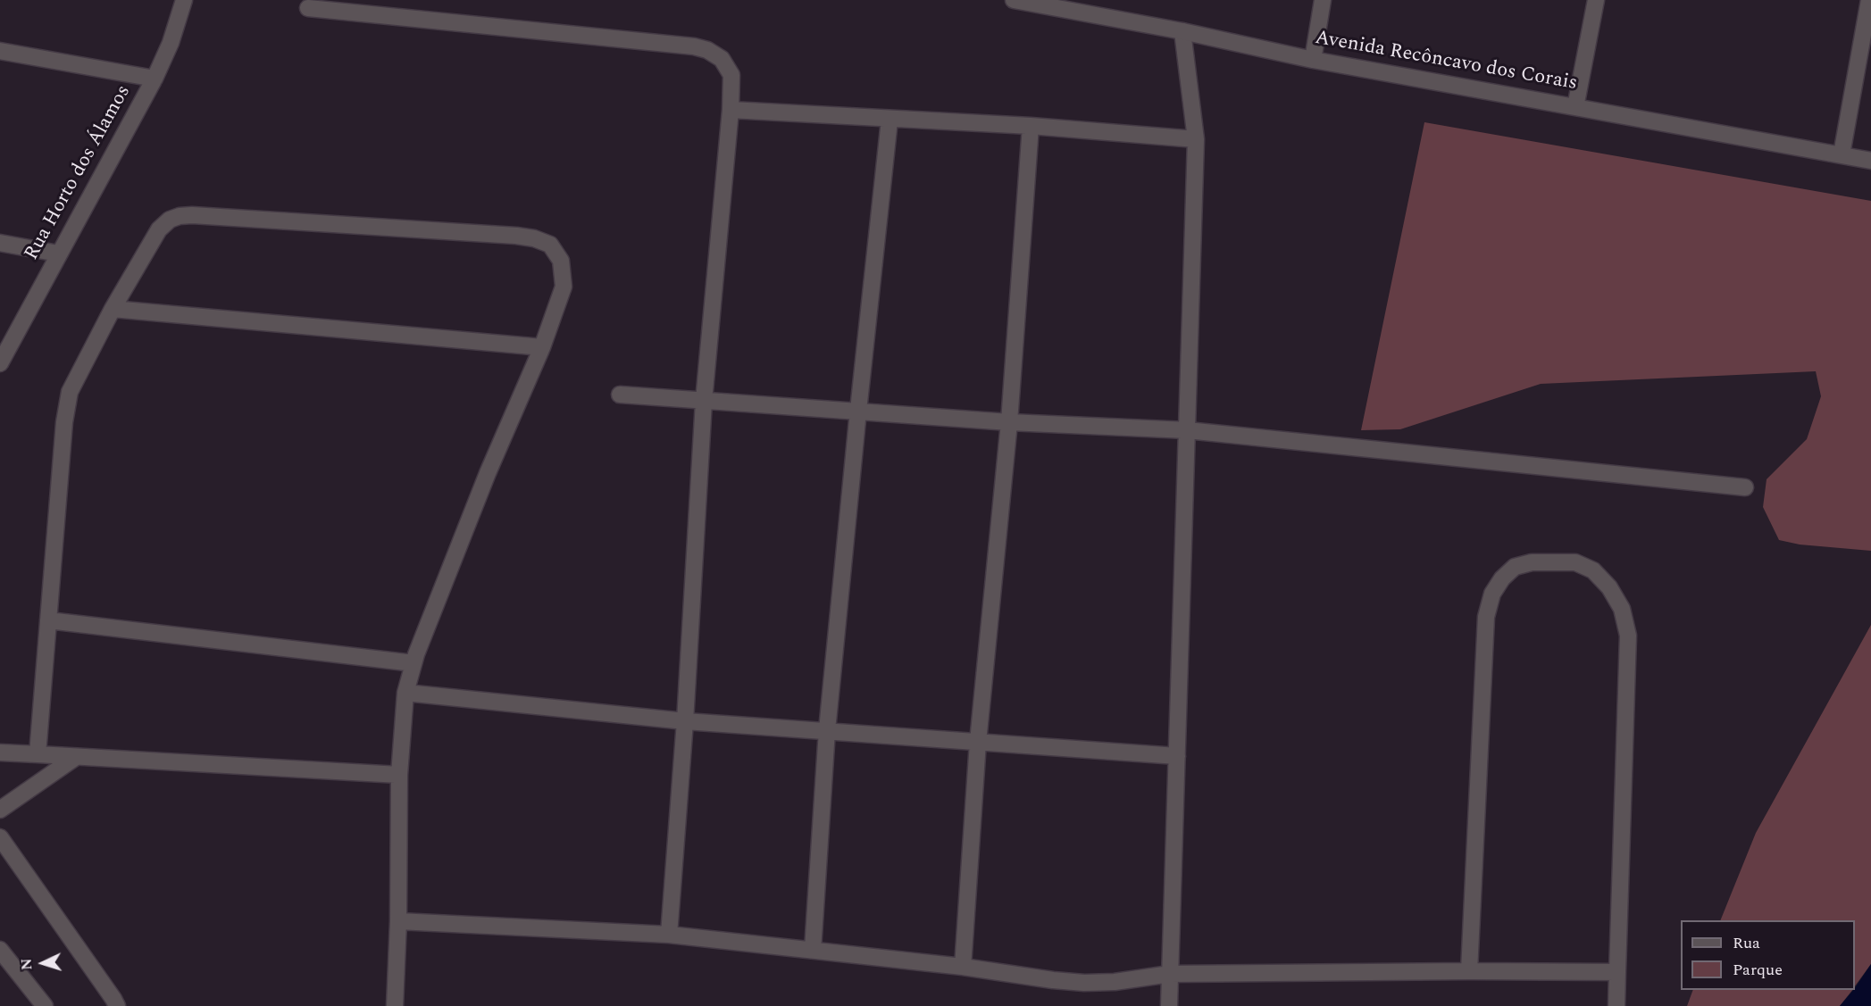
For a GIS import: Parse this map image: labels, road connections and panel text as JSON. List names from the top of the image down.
{
  "streets": {
    "street": ["Avenida Recôncavo dos Corais", "Rua Horto dos Álamos"]
  },
  "legend": ["Rua", "Parque"],
  "north": "left"
}
